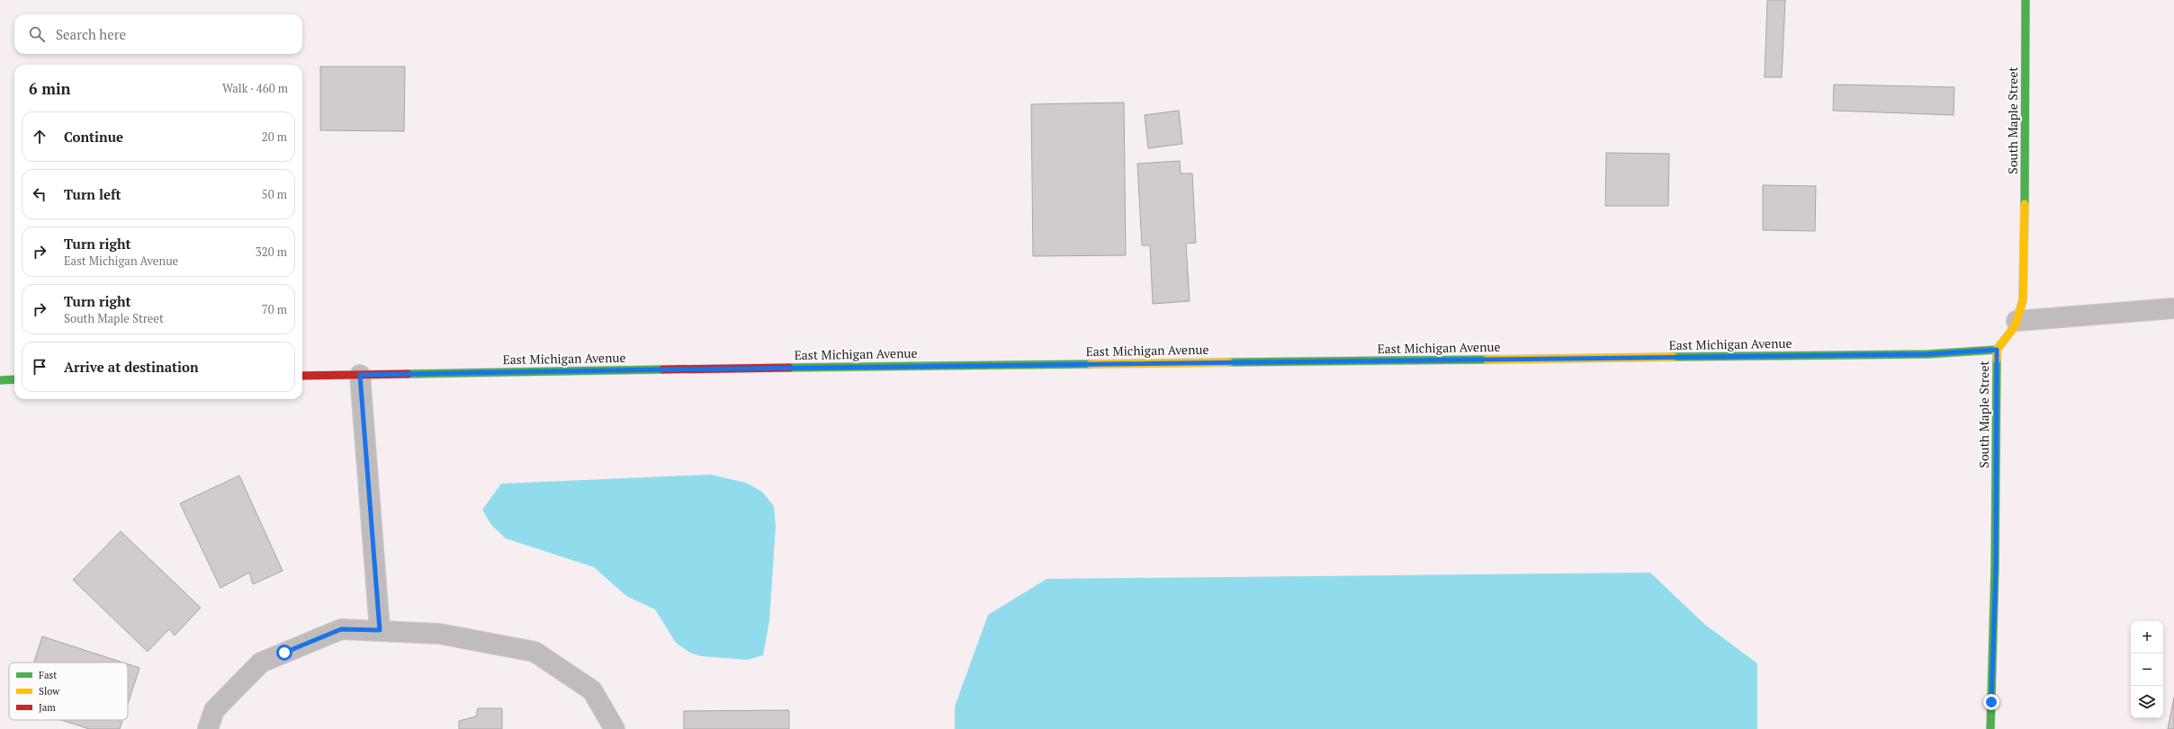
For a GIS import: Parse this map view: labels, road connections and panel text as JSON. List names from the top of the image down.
{
  "streets": {
    "street": ["South Maple Street", "East Michigan Avenue"]
  },
  "crossings": [
    ["South Maple Street", "East Michigan Avenue"]
  ],
  "legend": ["Fast", "Slow", "Jam"],
  "page": {
    "search": "Search here",
    "heading": ["6 min", "Walk · 460 m"],
    "list": [
      ["Continue", "20 m"],
      ["Turn left", "50 m"],
      ["Turn right", "East Michigan Avenue", "320 m"],
      ["Turn right", "South Maple Street", "70 m"],
      "Arrive at destination"
    ],
    "map_buttons": ["+", "−"]
  }
}
